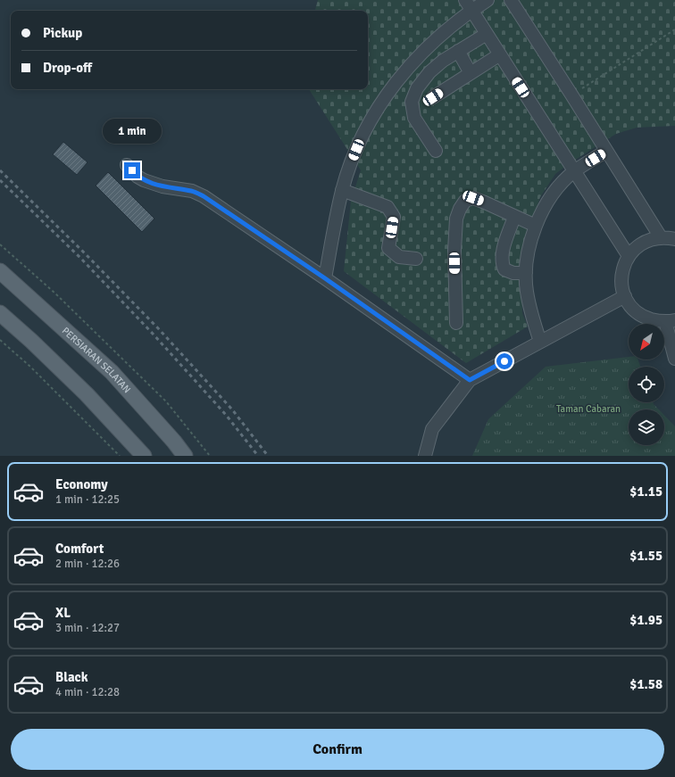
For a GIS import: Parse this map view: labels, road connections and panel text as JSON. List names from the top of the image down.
{
  "streets": {
    "main road": ["PERSIARAN SELATAN"]
  },
  "parks": ["Taman Cabaran"],
  "north": "bottom left",
  "page": {
    "banner": ["Pickup", "Drop-off"],
    "bubble": "1 min",
    "list": [
      {
        "name": "Economy",
        "note": "1 min · 12:25",
        "value": "$1.15"
      },
      {
        "name": "Comfort",
        "note": "2 min · 12:26",
        "value": "$1.55"
      },
      {
        "name": "XL",
        "note": "3 min · 12:27",
        "value": "$1.95"
      },
      {
        "name": "Black",
        "note": "4 min · 12:28",
        "value": "$1.58"
      }
    ],
    "buttons": "Confirm"
  }
}
